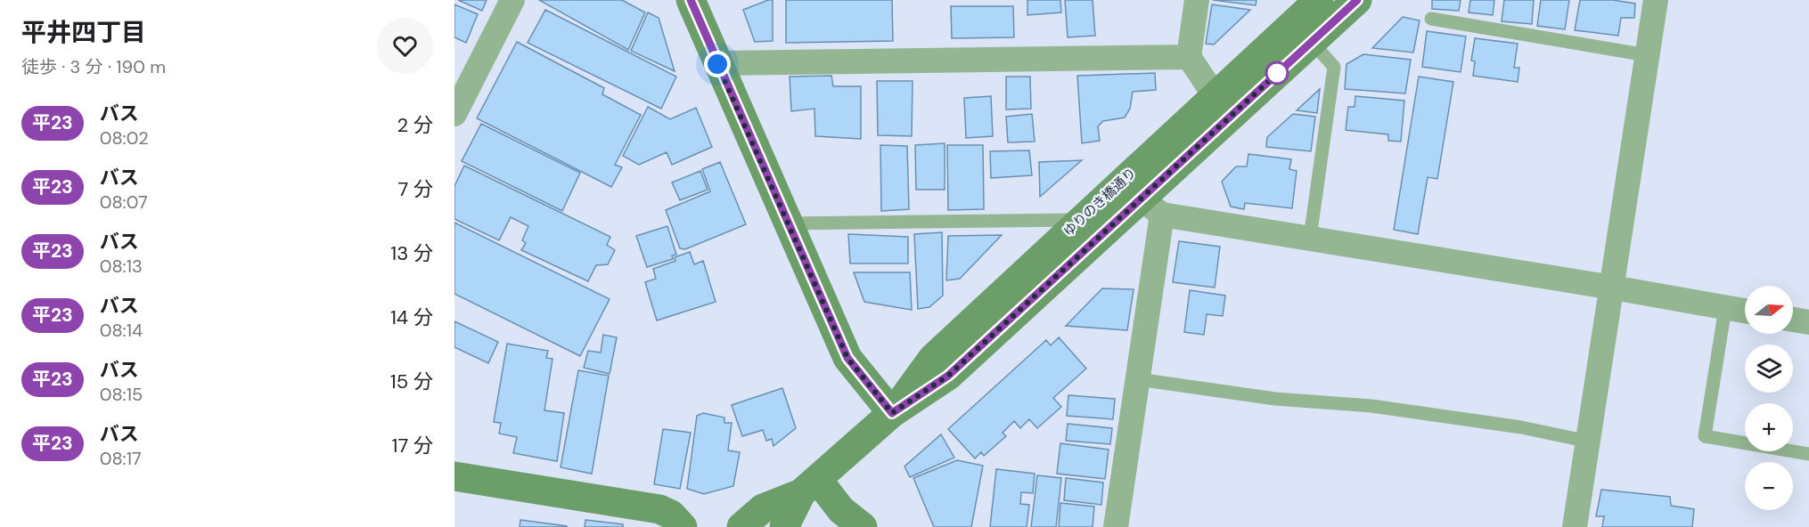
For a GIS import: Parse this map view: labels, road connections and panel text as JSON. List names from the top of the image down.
{
  "streets": {
    "main road": ["ゆりのき橋通り"]
  },
  "lines": ["bus line 平23"],
  "north": "right",
  "page": {
    "heading": ["平井四丁目", "徒歩 · 3 分 · 190 m"],
    "list": [
      {
        "mark": "平23",
        "name": "バス",
        "note": "08:02",
        "value": "2 分"
      },
      {
        "mark": "平23",
        "name": "バス",
        "note": "08:07",
        "value": "7 分"
      },
      {
        "mark": "平23",
        "name": "バス",
        "note": "08:13",
        "value": "13 分"
      },
      {
        "mark": "平23",
        "name": "バス",
        "note": "08:14",
        "value": "14 分"
      },
      {
        "mark": "平23",
        "name": "バス",
        "note": "08:15",
        "value": "15 分"
      },
      {
        "mark": "平23",
        "name": "バス",
        "note": "08:17",
        "value": "17 分"
      }
    ],
    "map_buttons": ["+", "−"]
  }
}
